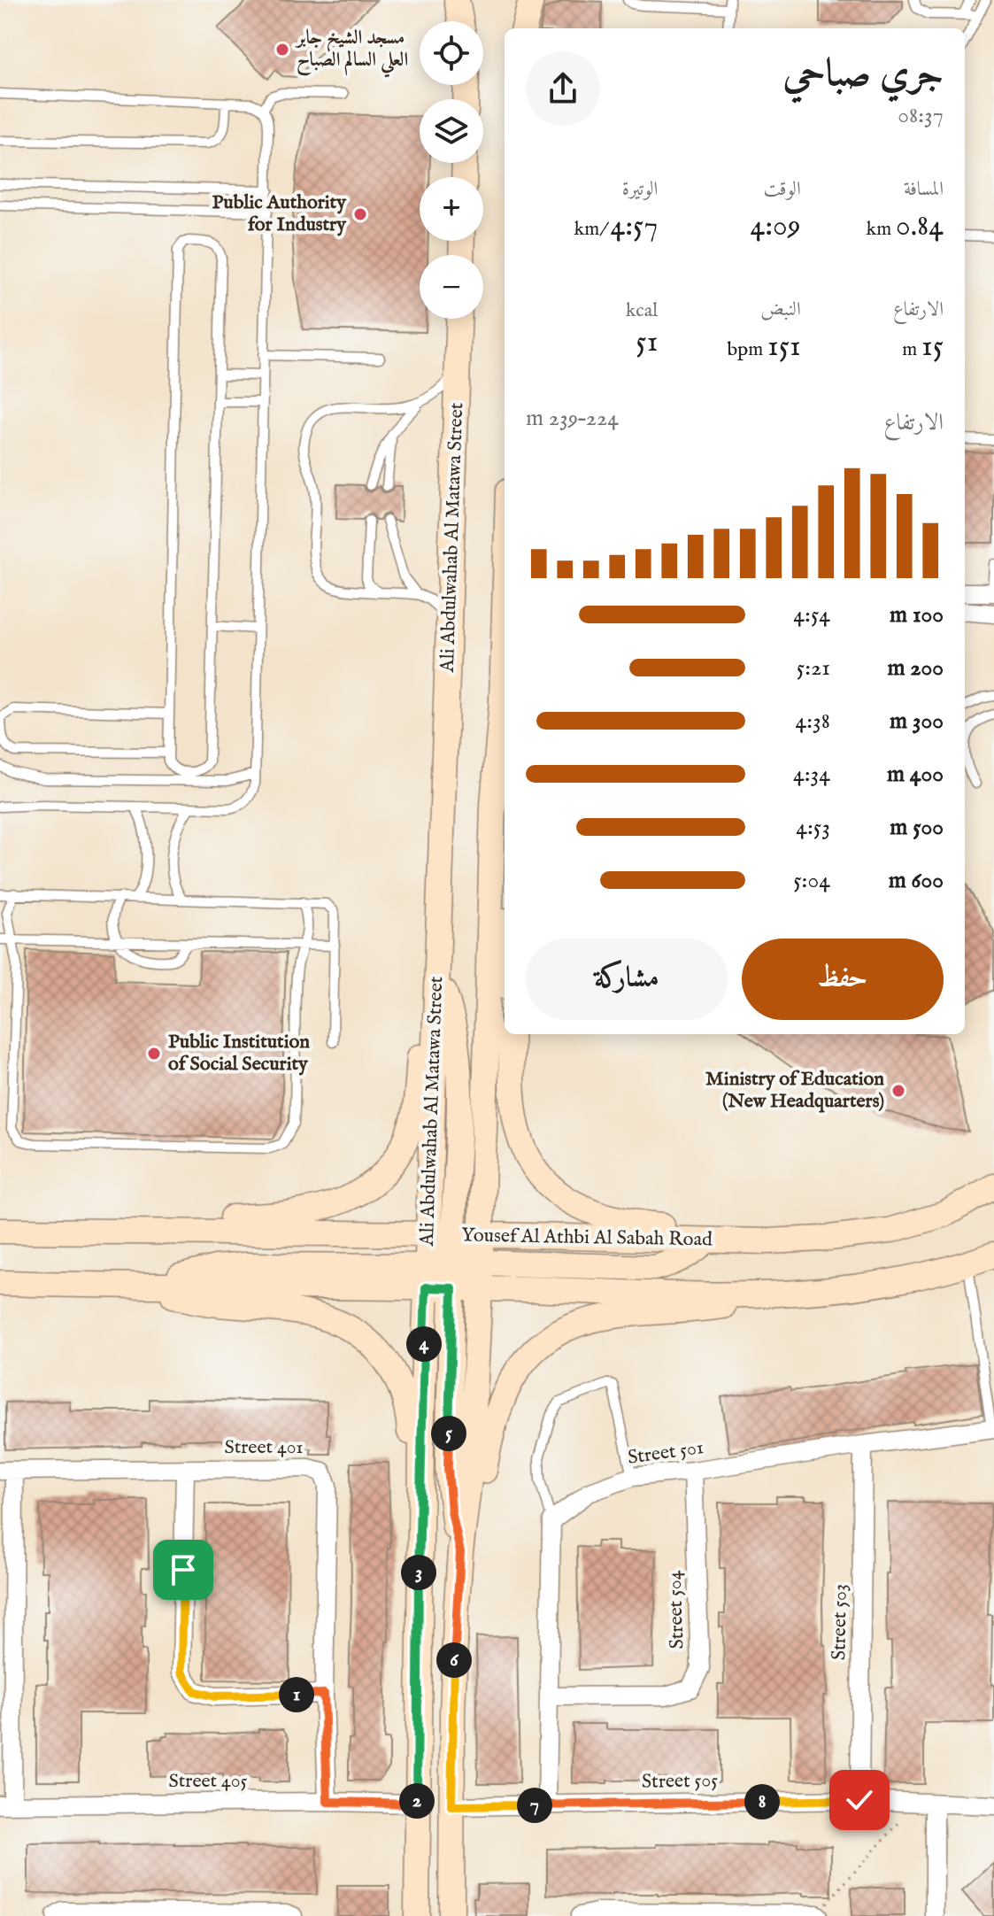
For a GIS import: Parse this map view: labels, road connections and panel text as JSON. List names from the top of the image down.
{
  "streets": {
    "street": [
      "Ali Abdulwahab Al Matawa Street",
      "Yousef Al Athbi Al Sabah Road",
      "Street 401",
      "Street 501",
      "Street 504",
      "Street 503",
      "Street 405",
      "Street 505"
    ]
  },
  "crossings": [
    ["Ali Abdulwahab Al Matawa Street", "Yousef Al Athbi Al Sabah Road"],
    ["Street 401", "Street 405"],
    ["Street 501", "Street 504"],
    ["Street 501", "Street 503"],
    ["Street 503", "Street 505"]
  ],
  "places": [
    "مسجد الشيخ جابر العلي السالم الصباح",
    "Public Authority for Industry",
    "Public Institution of Social Security",
    "Ministry of Education (New Headquarters)"
  ],
  "page": {
    "map_buttons": ["+", "−"],
    "heading": ["جري صباحي", "08:37"],
    "stats": [
      ["المسافة", "0.84 km"],
      ["الوقت", "4:09"],
      ["الوتيرة", "4:57 /km"],
      ["الارتفاع", "15 m"],
      ["النبض", "151 bpm"],
      ["kcal", "51"]
    ],
    "chart": ["الارتفاع", "224–239 m"],
    "list": [
      {
        "name": "100 m",
        "note": "4:54"
      },
      {
        "name": "200 m",
        "note": "5:21"
      },
      {
        "name": "300 m",
        "note": "4:38"
      },
      {
        "name": "400 m",
        "note": "4:34"
      },
      {
        "name": "500 m",
        "note": "4:53"
      },
      {
        "name": "600 m",
        "note": "5:04"
      }
    ],
    "buttons": ["حفظ", "مشاركة"],
    "pins": [
      "4",
      "5",
      "3",
      "6",
      "1",
      "2",
      "8",
      "7"
    ]
  }
}
